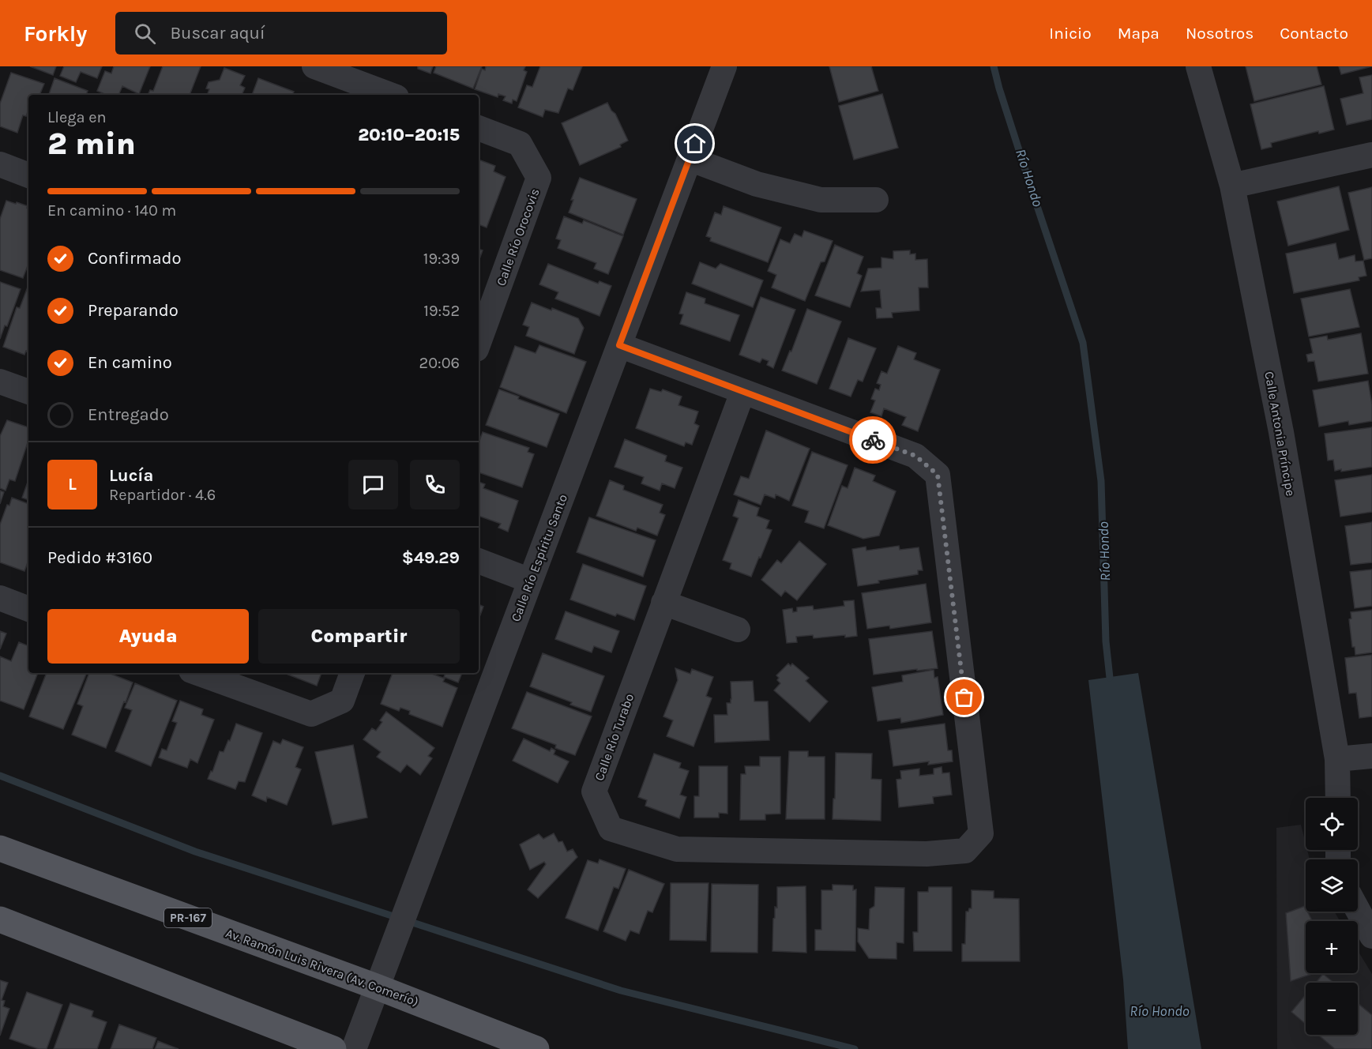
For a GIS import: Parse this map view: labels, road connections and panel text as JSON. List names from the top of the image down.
{
  "streets": {
    "main road": ["PR-167", "Av. Ramón Luis Rivera (Av. Comerío)"],
    "street": [
      "Calle Río Orocovis",
      "Calle Antonia Príncipe",
      "Calle Río Espíritu Santo",
      "Calle Río Turabo"
    ]
  },
  "crossings": [
    ["Calle Río Espíritu Santo", "Av. Ramón Luis Rivera (Av. Comerío)"]
  ],
  "water": ["Río Hondo"],
  "page": {
    "header": "Forkly",
    "search": "Buscar aquí",
    "nav": [
      "Inicio",
      "Mapa",
      "Nosotros",
      "Contacto"
    ],
    "heading": ["2 min", "Llega en", "20:10–20:15"],
    "panel": [
      "Lucía",
      "Repartidor · 4.6",
      "Pedido #3160",
      "$49.29"
    ],
    "bar": "En camino · 140 m",
    "list": [
      ["Confirmado", "19:39"],
      ["Preparando", "19:52"],
      ["En camino", "20:06"],
      "Entregado"
    ],
    "round": "L",
    "buttons": ["Ayuda", "Compartir"],
    "map_buttons": ["+", "−"]
  }
}
